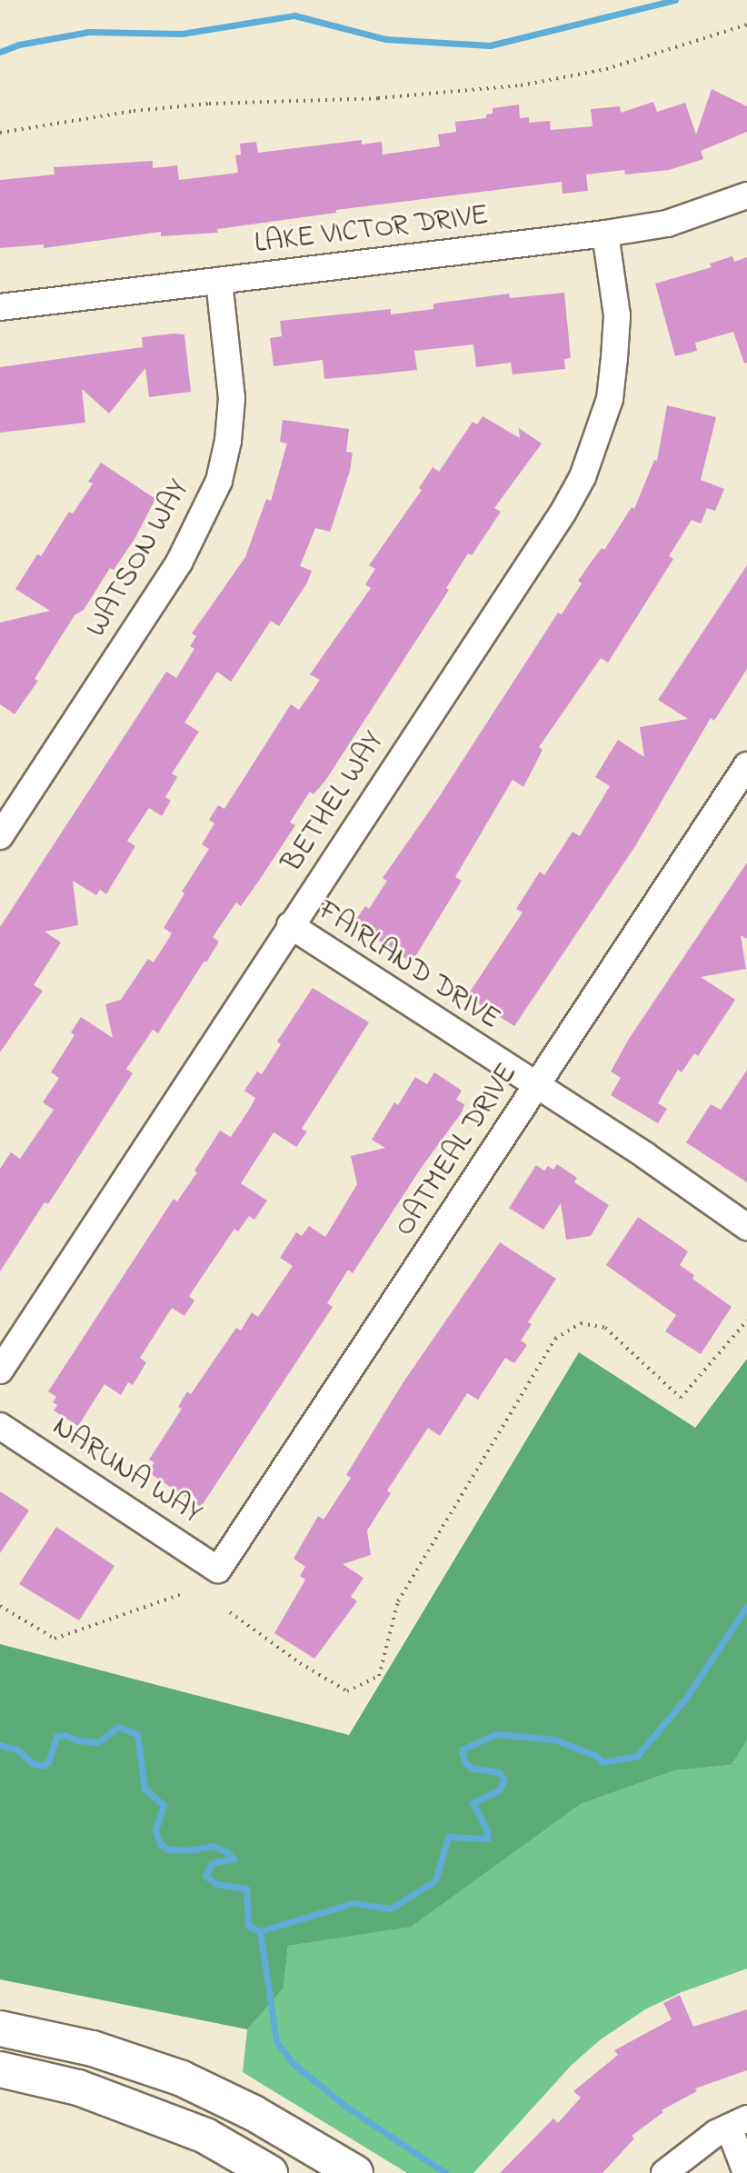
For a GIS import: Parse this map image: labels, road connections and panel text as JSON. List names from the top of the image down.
{
  "streets": {
    "street": [
      "LAKE VICTOR DRIVE",
      "WATSON WAY",
      "BETHEL WAY",
      "FAIRLAND DRIVE",
      "OATMEAL DRIVE",
      "NARUNA WAY"
    ]
  },
  "crossings": [
    ["LAKE VICTOR DRIVE", "WATSON WAY"],
    ["LAKE VICTOR DRIVE", "BETHEL WAY"],
    ["BETHEL WAY", "FAIRLAND DRIVE"],
    ["FAIRLAND DRIVE", "OATMEAL DRIVE"],
    ["OATMEAL DRIVE", "NARUNA WAY"]
  ]
}
